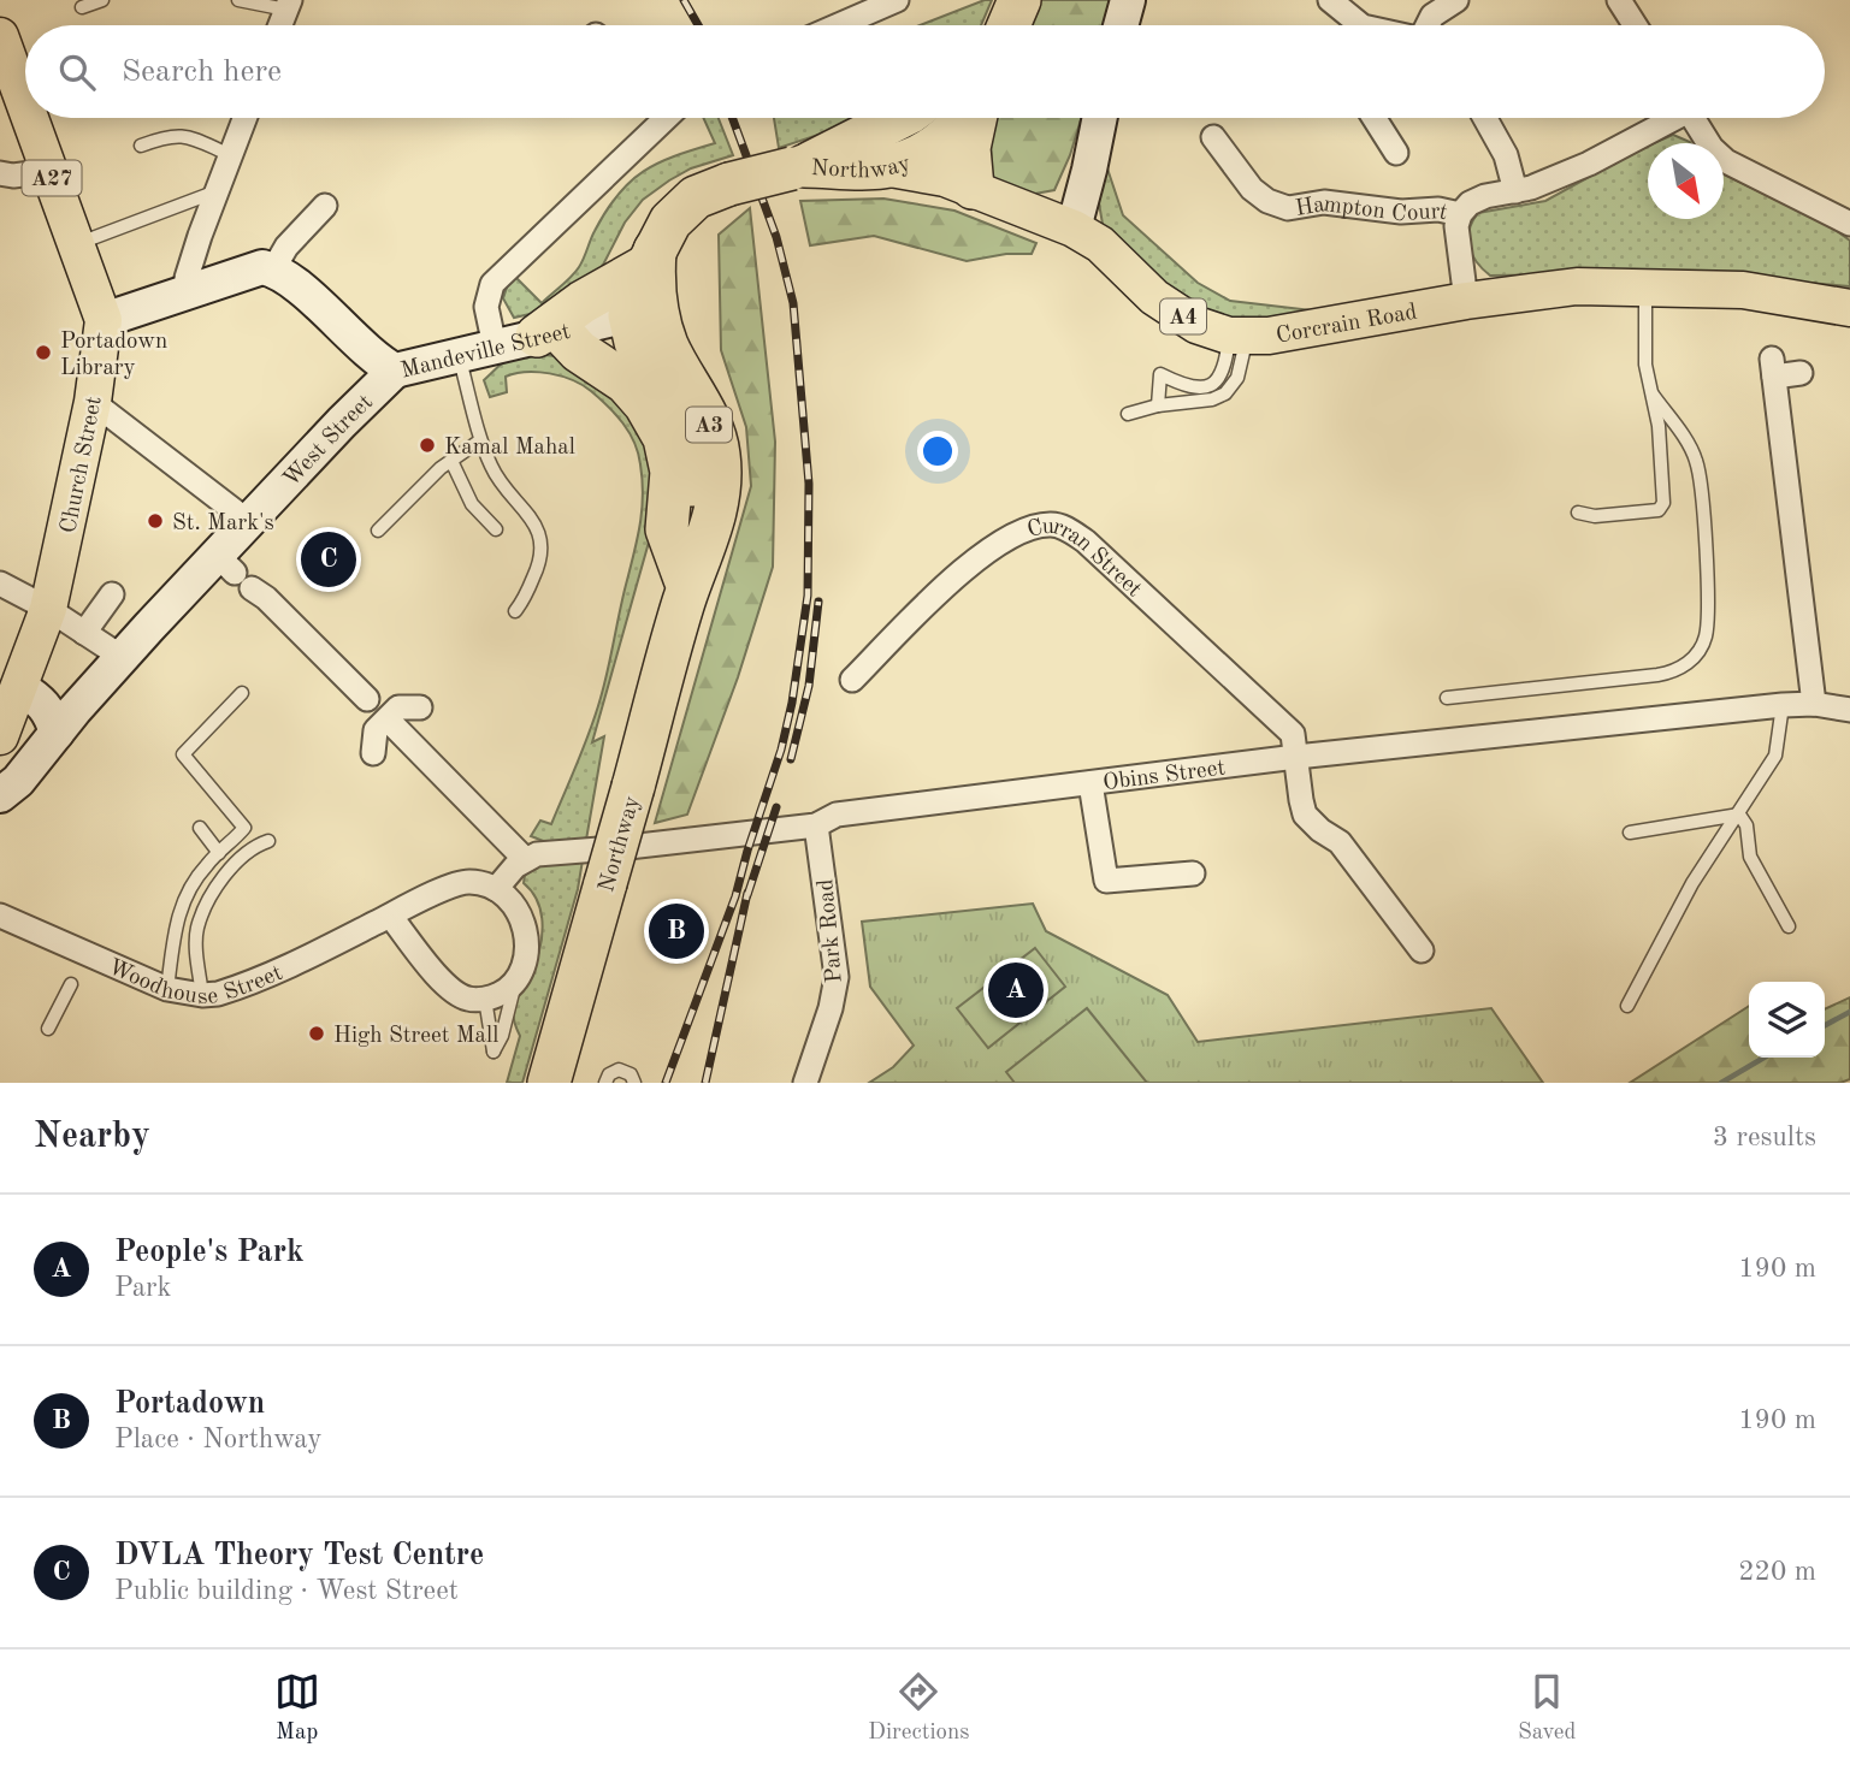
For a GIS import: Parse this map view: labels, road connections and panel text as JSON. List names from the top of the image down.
{
  "streets": {
    "highway": ["Northway", "A3"],
    "main road": [
      "A27",
      "A4",
      "Corcrain Road",
      "Church Street"
    ],
    "street": [
      "Hampton Court",
      "Mandeville Street",
      "West Street",
      "Curran Street",
      "Obins Street",
      "Park Road",
      "Woodhouse Street"
    ]
  },
  "crossings": [
    ["Northway", "Corcrain Road"],
    ["A27", "Church Street"],
    ["Mandeville Street", "West Street"],
    ["Curran Street", "Obins Street"],
    ["Obins Street", "Park Road"]
  ],
  "places": [
    "Portadown Library",
    "Kamal Mahal",
    "St. Mark's",
    "High Street Mall"
  ],
  "north": "bottom right",
  "page": {
    "search": "Search here",
    "pins": ["C", "B", "A"],
    "heading": ["Nearby", "3 results"],
    "list": [
      {
        "mark": "A",
        "name": "People's Park",
        "note": "Park",
        "value": "190 m"
      },
      {
        "mark": "B",
        "name": "Portadown",
        "note": "Place · Northway",
        "value": "190 m"
      },
      {
        "mark": "C",
        "name": "DVLA Theory Test Centre",
        "note": "Public building · West Street",
        "value": "220 m"
      }
    ],
    "nav": ["Map", "Directions", "Saved"]
  }
}
